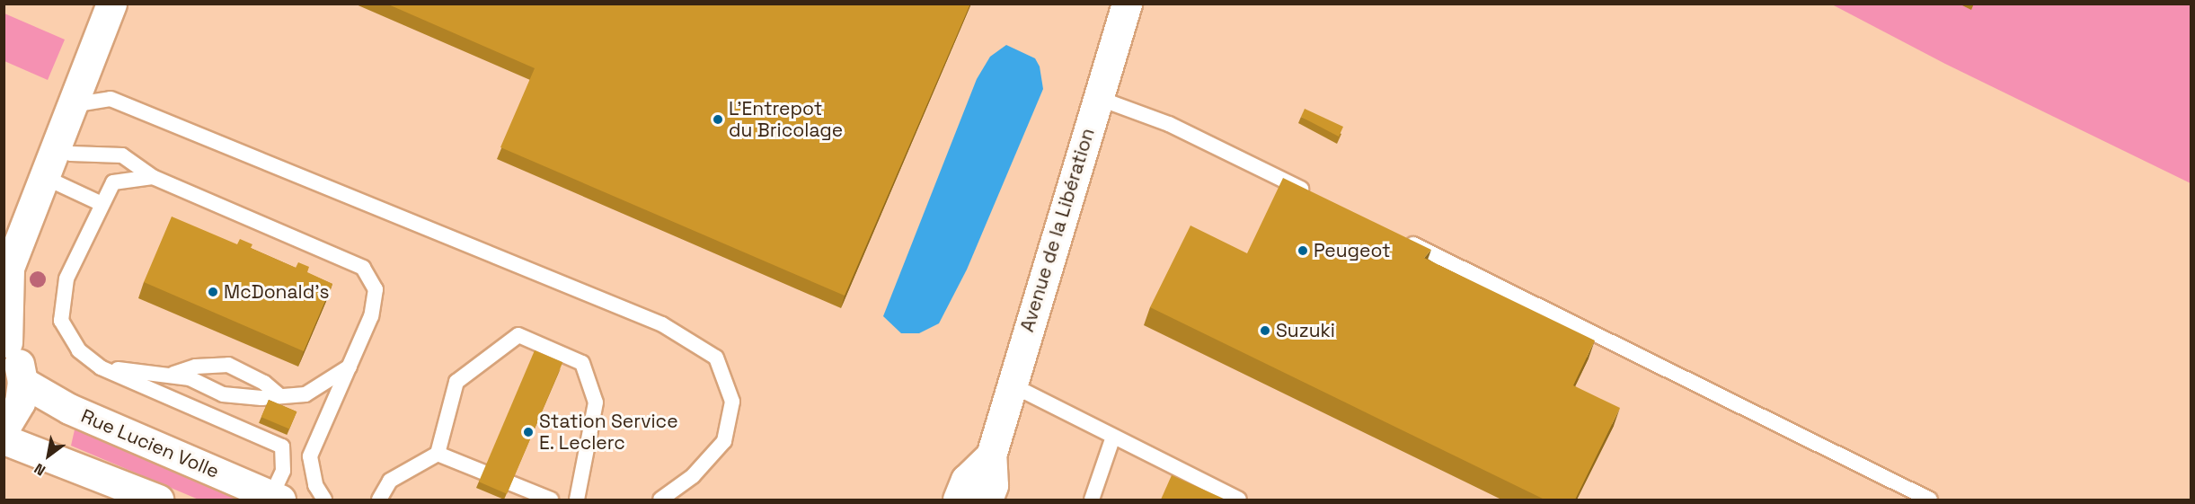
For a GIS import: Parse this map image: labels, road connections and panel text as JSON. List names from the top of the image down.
{
  "streets": {
    "street": ["Avenue de la Libération", "Rue Lucien Volle"]
  },
  "places": [
    "L'Entrepot du Bricolage",
    "Peugeot",
    "McDonald's",
    "Suzuki",
    "Station Service E. Leclerc"
  ],
  "north": "bottom left"
}
